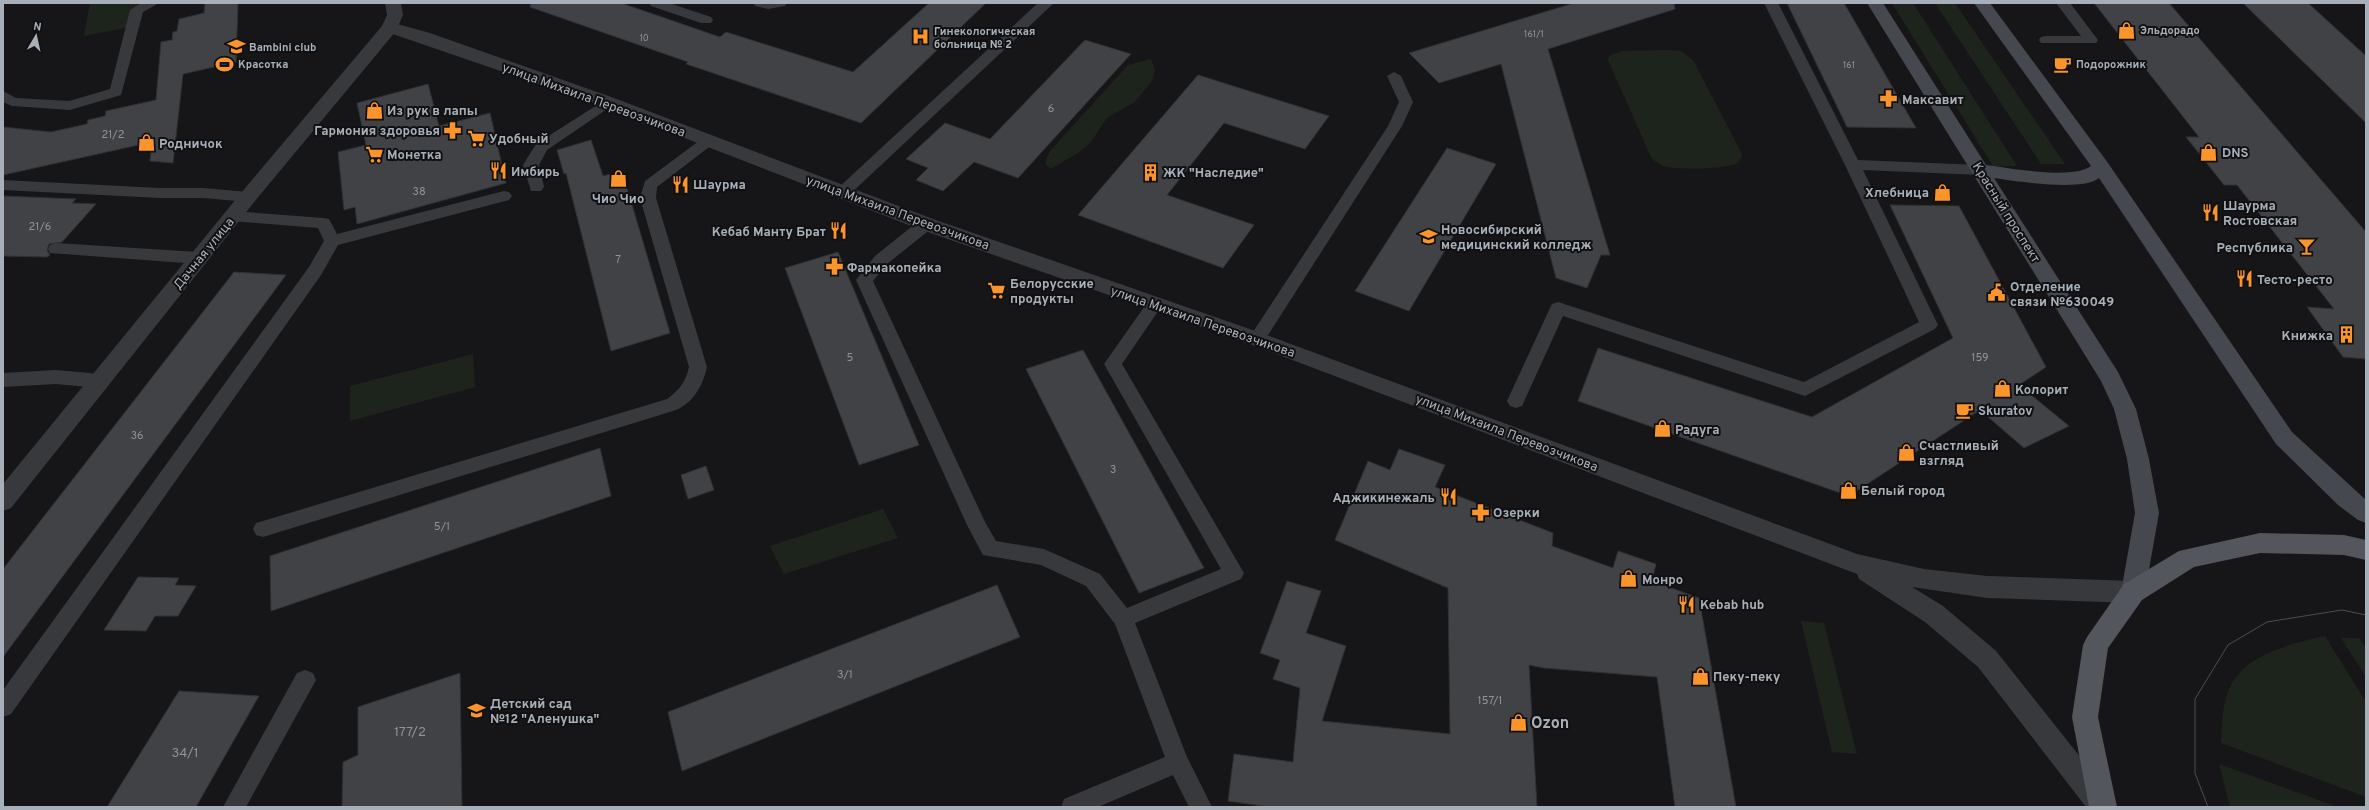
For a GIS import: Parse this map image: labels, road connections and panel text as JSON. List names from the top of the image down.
{
  "streets": {
    "main road": ["Красный проспект"],
    "street": ["улица Михаила Перевозчикова", "Дачная улица"]
  },
  "crossings": [
    ["улица Михаила Перевозчикова", "Дачная улица"]
  ],
  "places": {
    "shop": [
      "Эльдорадо",
      "Из рук в лапы",
      "Родничок",
      "DNS",
      "Чио Чио",
      "Хлебница",
      "Колорит",
      "Радуга",
      "Счастливый взгляд",
      "Белый город",
      "Монро",
      "Пеку-пеку",
      "Ozon"
    ],
    "hospital": ["Гинекологическая больница № 2"],
    "school or university": ["Bambini club", "Новосибирский медицинский колледж", "Детский сад №12 \"Аленушка\""],
    "sports": ["Красотка"],
    "cafe": ["Подорожник", "Skuratov"],
    "pharmacy": [
      "Максавит",
      "Гармония здоровья",
      "Фармакопейка",
      "Озерки"
    ],
    "supermarket": ["Удобный", "Монетка", "Белорусские продукты"],
    "restaurant": [
      "Имбирь",
      "Шаурма",
      "Шаурма Rостовская",
      "Кебаб Манту Брат",
      "Тесто-ресто",
      "Аджикинежаль",
      "Kebab hub"
    ],
    "building": ["ЖК \"Наследие\"", "Книжка"],
    "bar": ["Республика"],
    "public building": ["Отделение связи №630049"]
  },
  "house_numbers": [
    "161/1",
    "10",
    "161",
    "6",
    "21/2",
    "38",
    "21/6",
    "7",
    "5",
    "159",
    "36",
    "3",
    "5/1",
    "3/1",
    "157/1",
    "177/2",
    "34/1"
  ],
  "north": "top"
}
